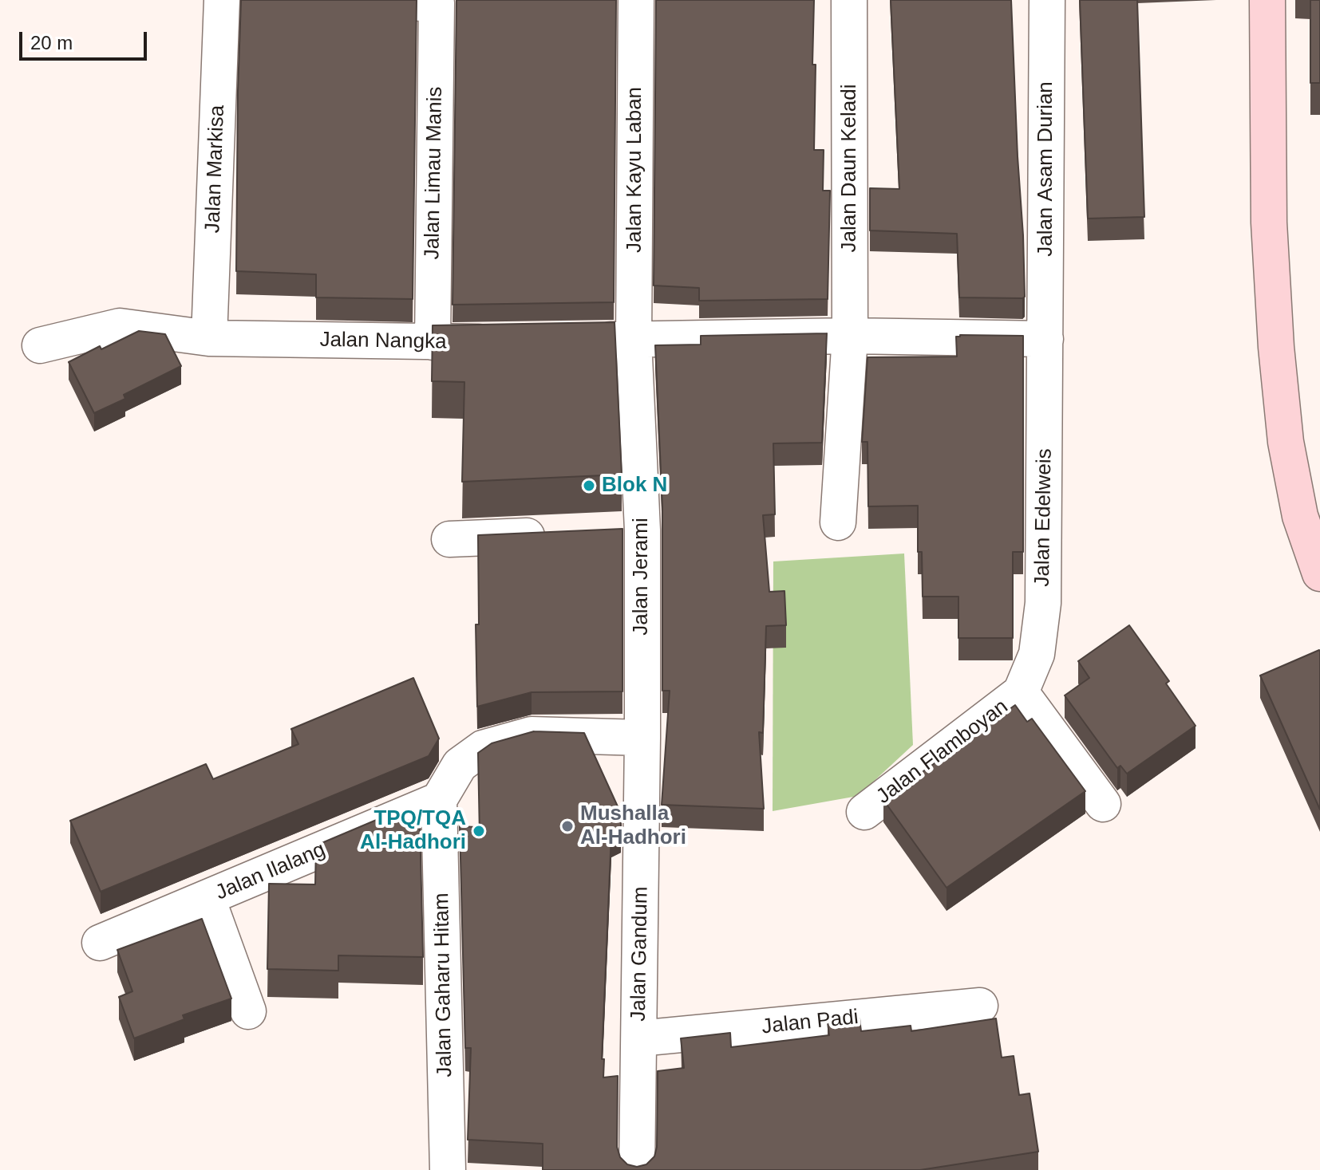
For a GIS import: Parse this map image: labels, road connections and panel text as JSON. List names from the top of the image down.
{
  "streets": {
    "street": [
      "Jalan Daun Keladi",
      "Jalan Markisa",
      "Jalan Asam Durian",
      "Jalan Kayu Laban",
      "Jalan Limau Manis",
      "Jalan Nangka",
      "Jalan Edelweis",
      "Jalan Jerami",
      "Jalan Flamboyan",
      "Jalan Ilalang",
      "Jalan Gandum",
      "Jalan Gaharu Hitam",
      "Jalan Padi"
    ]
  },
  "crossings": [
    ["Jalan Markisa", "Jalan Nangka"],
    ["Jalan Asam Durian", "Jalan Edelweis"],
    ["Jalan Kayu Laban", "Jalan Jerami"],
    ["Jalan Limau Manis", "Jalan Nangka"],
    ["Jalan Edelweis", "Jalan Flamboyan"],
    ["Jalan Jerami", "Jalan Gandum"],
    ["Jalan Ilalang", "Jalan Gaharu Hitam"],
    ["Jalan Gandum", "Jalan Padi"]
  ],
  "places": ["Blok N", "Mushalla Al-Hadhori", "TPQ/TQA Al-Hadhori"],
  "scale_bar": "20 m"
}
